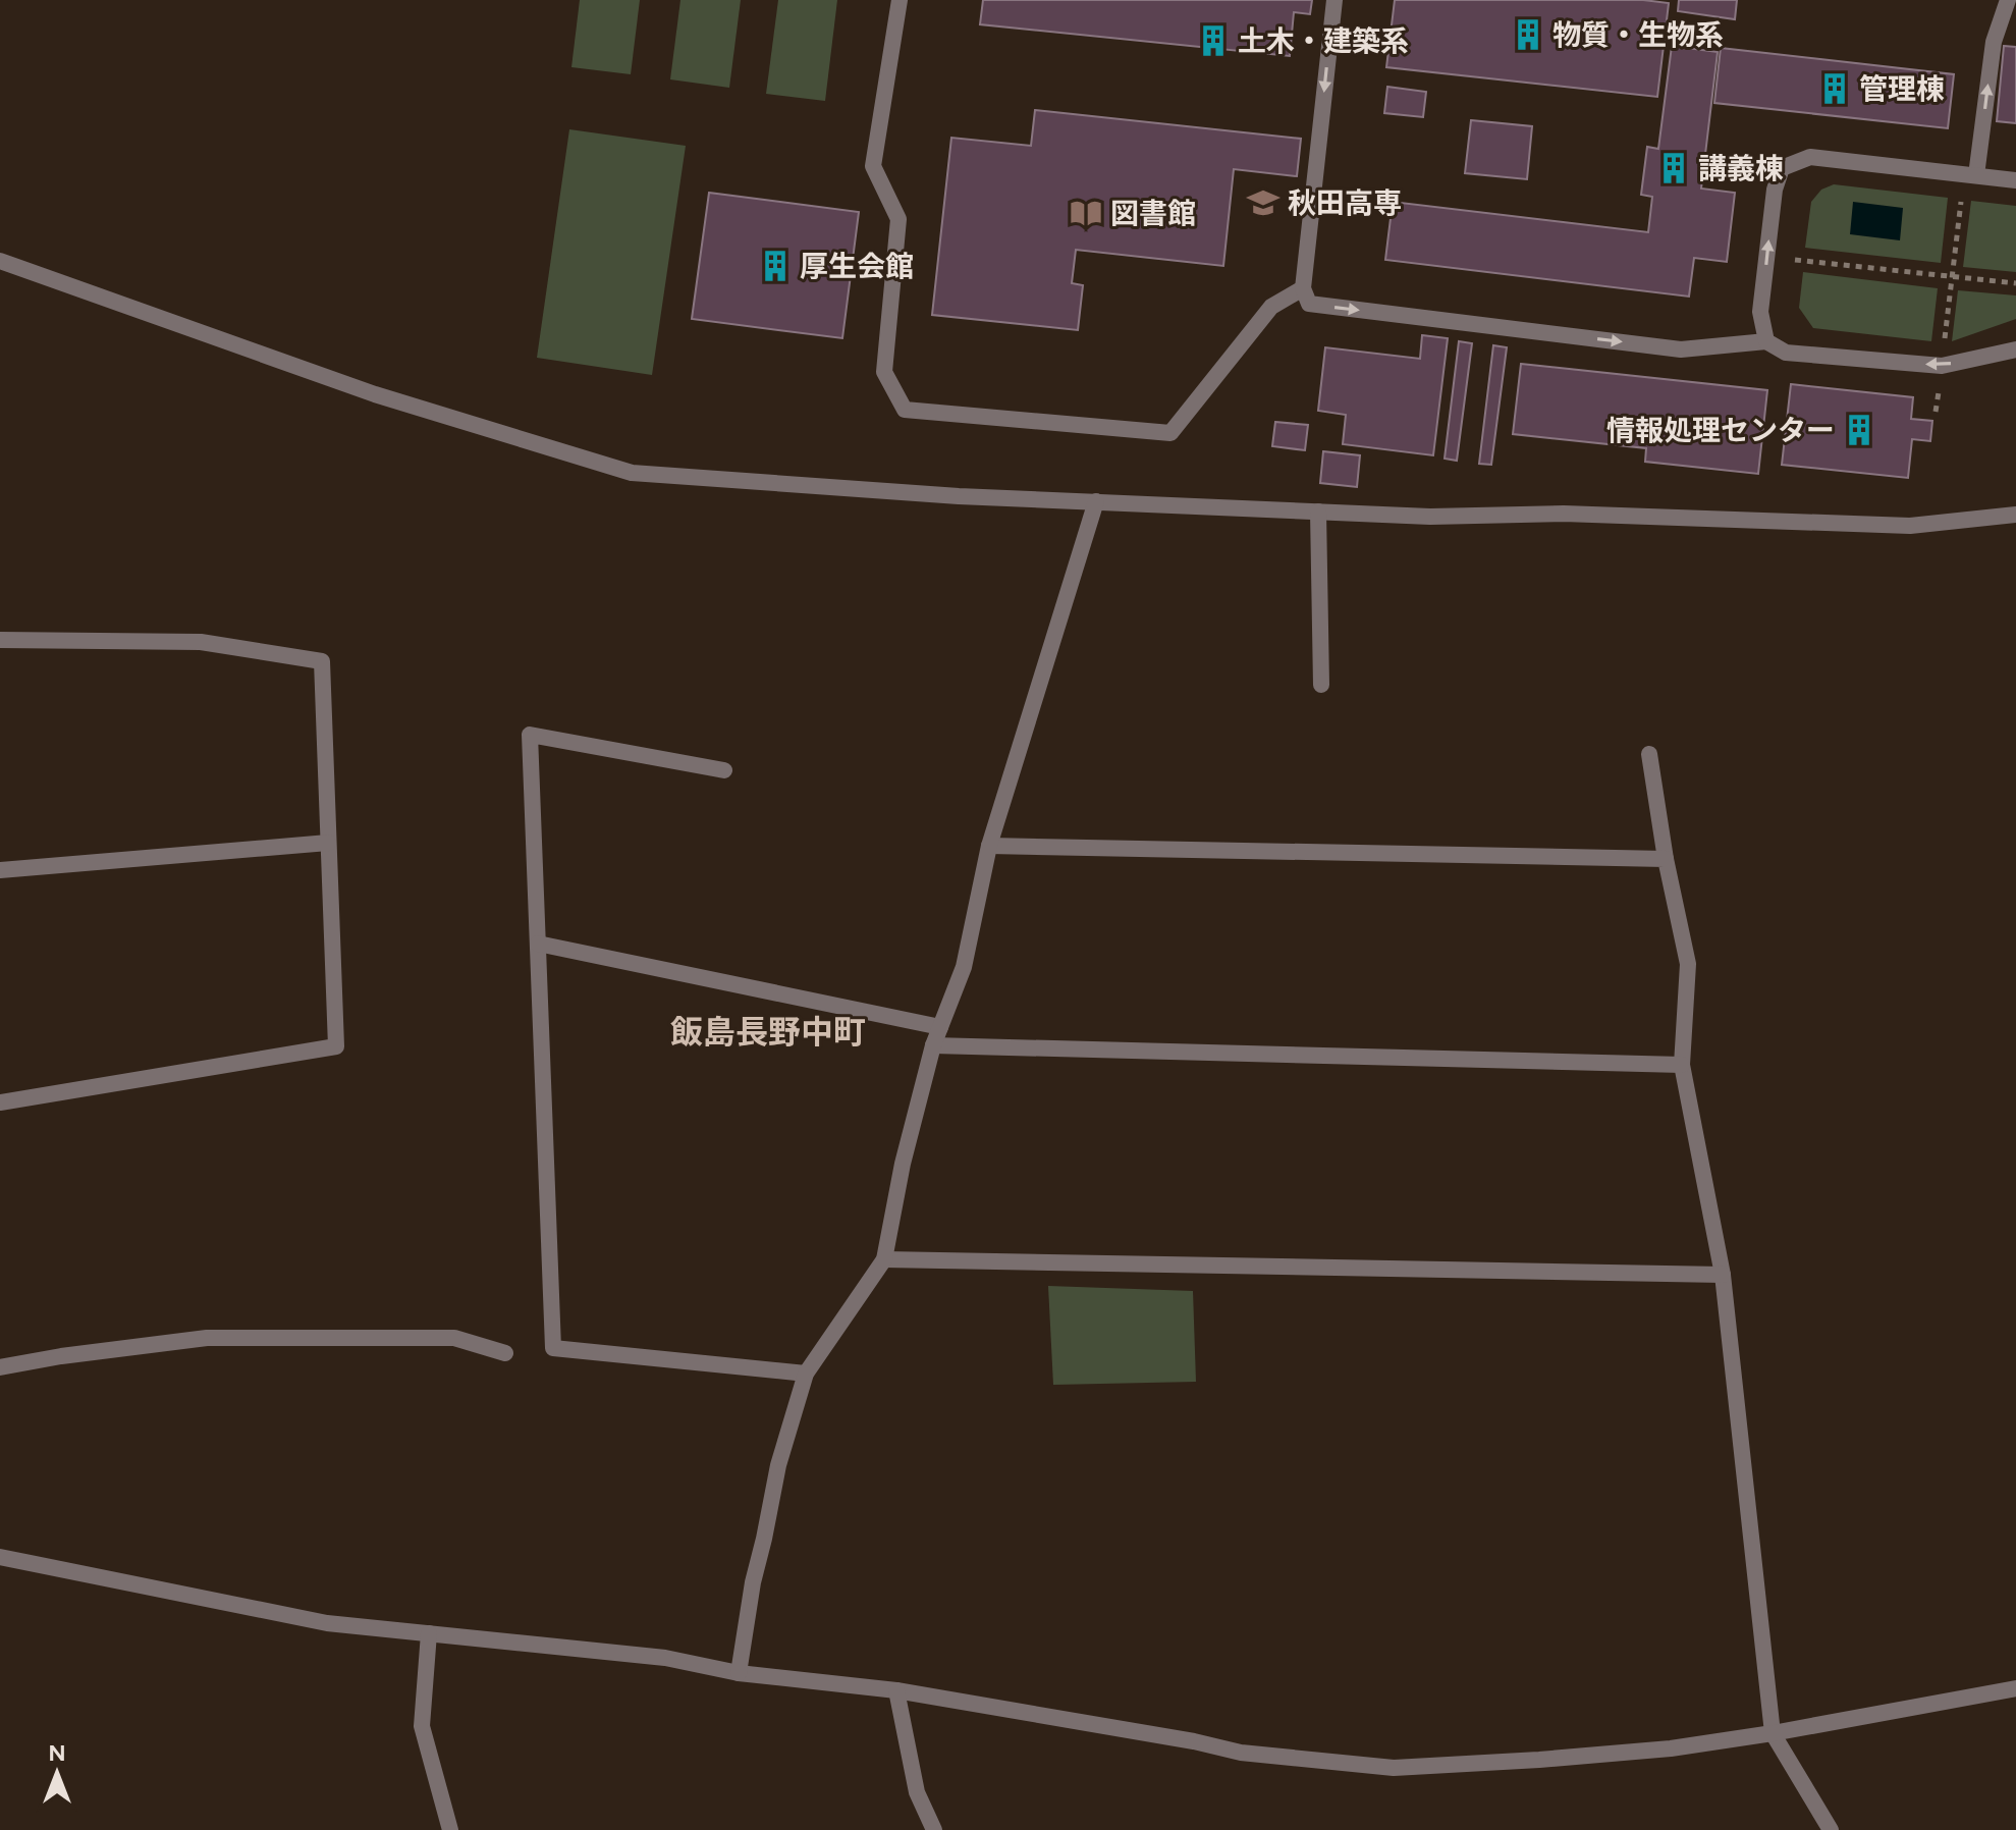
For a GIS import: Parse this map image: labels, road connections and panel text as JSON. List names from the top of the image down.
{
  "districts": ["飯島長野中町"],
  "places": {
    "building": [
      "物質・生物系",
      "土木・建築系",
      "管理棟",
      "講義棟",
      "厚生会館",
      "情報処理センター"
    ],
    "school or university": ["秋田高専"],
    "library": ["図書館"]
  },
  "north": "top"
}
